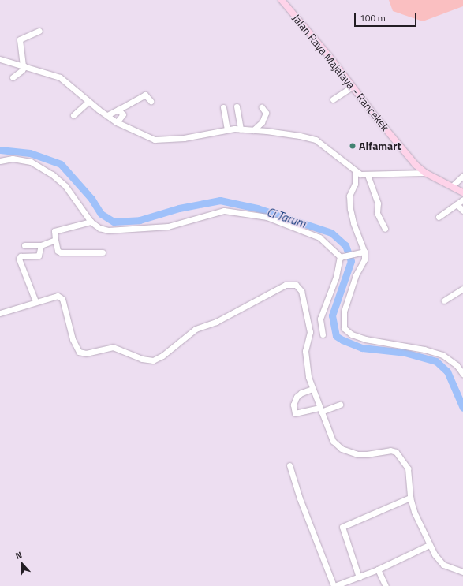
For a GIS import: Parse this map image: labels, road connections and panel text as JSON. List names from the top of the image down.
{
  "streets": {
    "main road": ["Jalan Raya Majalaya - Rancekek"]
  },
  "water": ["Ci Tarum"],
  "places": ["Alfamart"],
  "scale_bar": "100 m",
  "north": "top"
}
